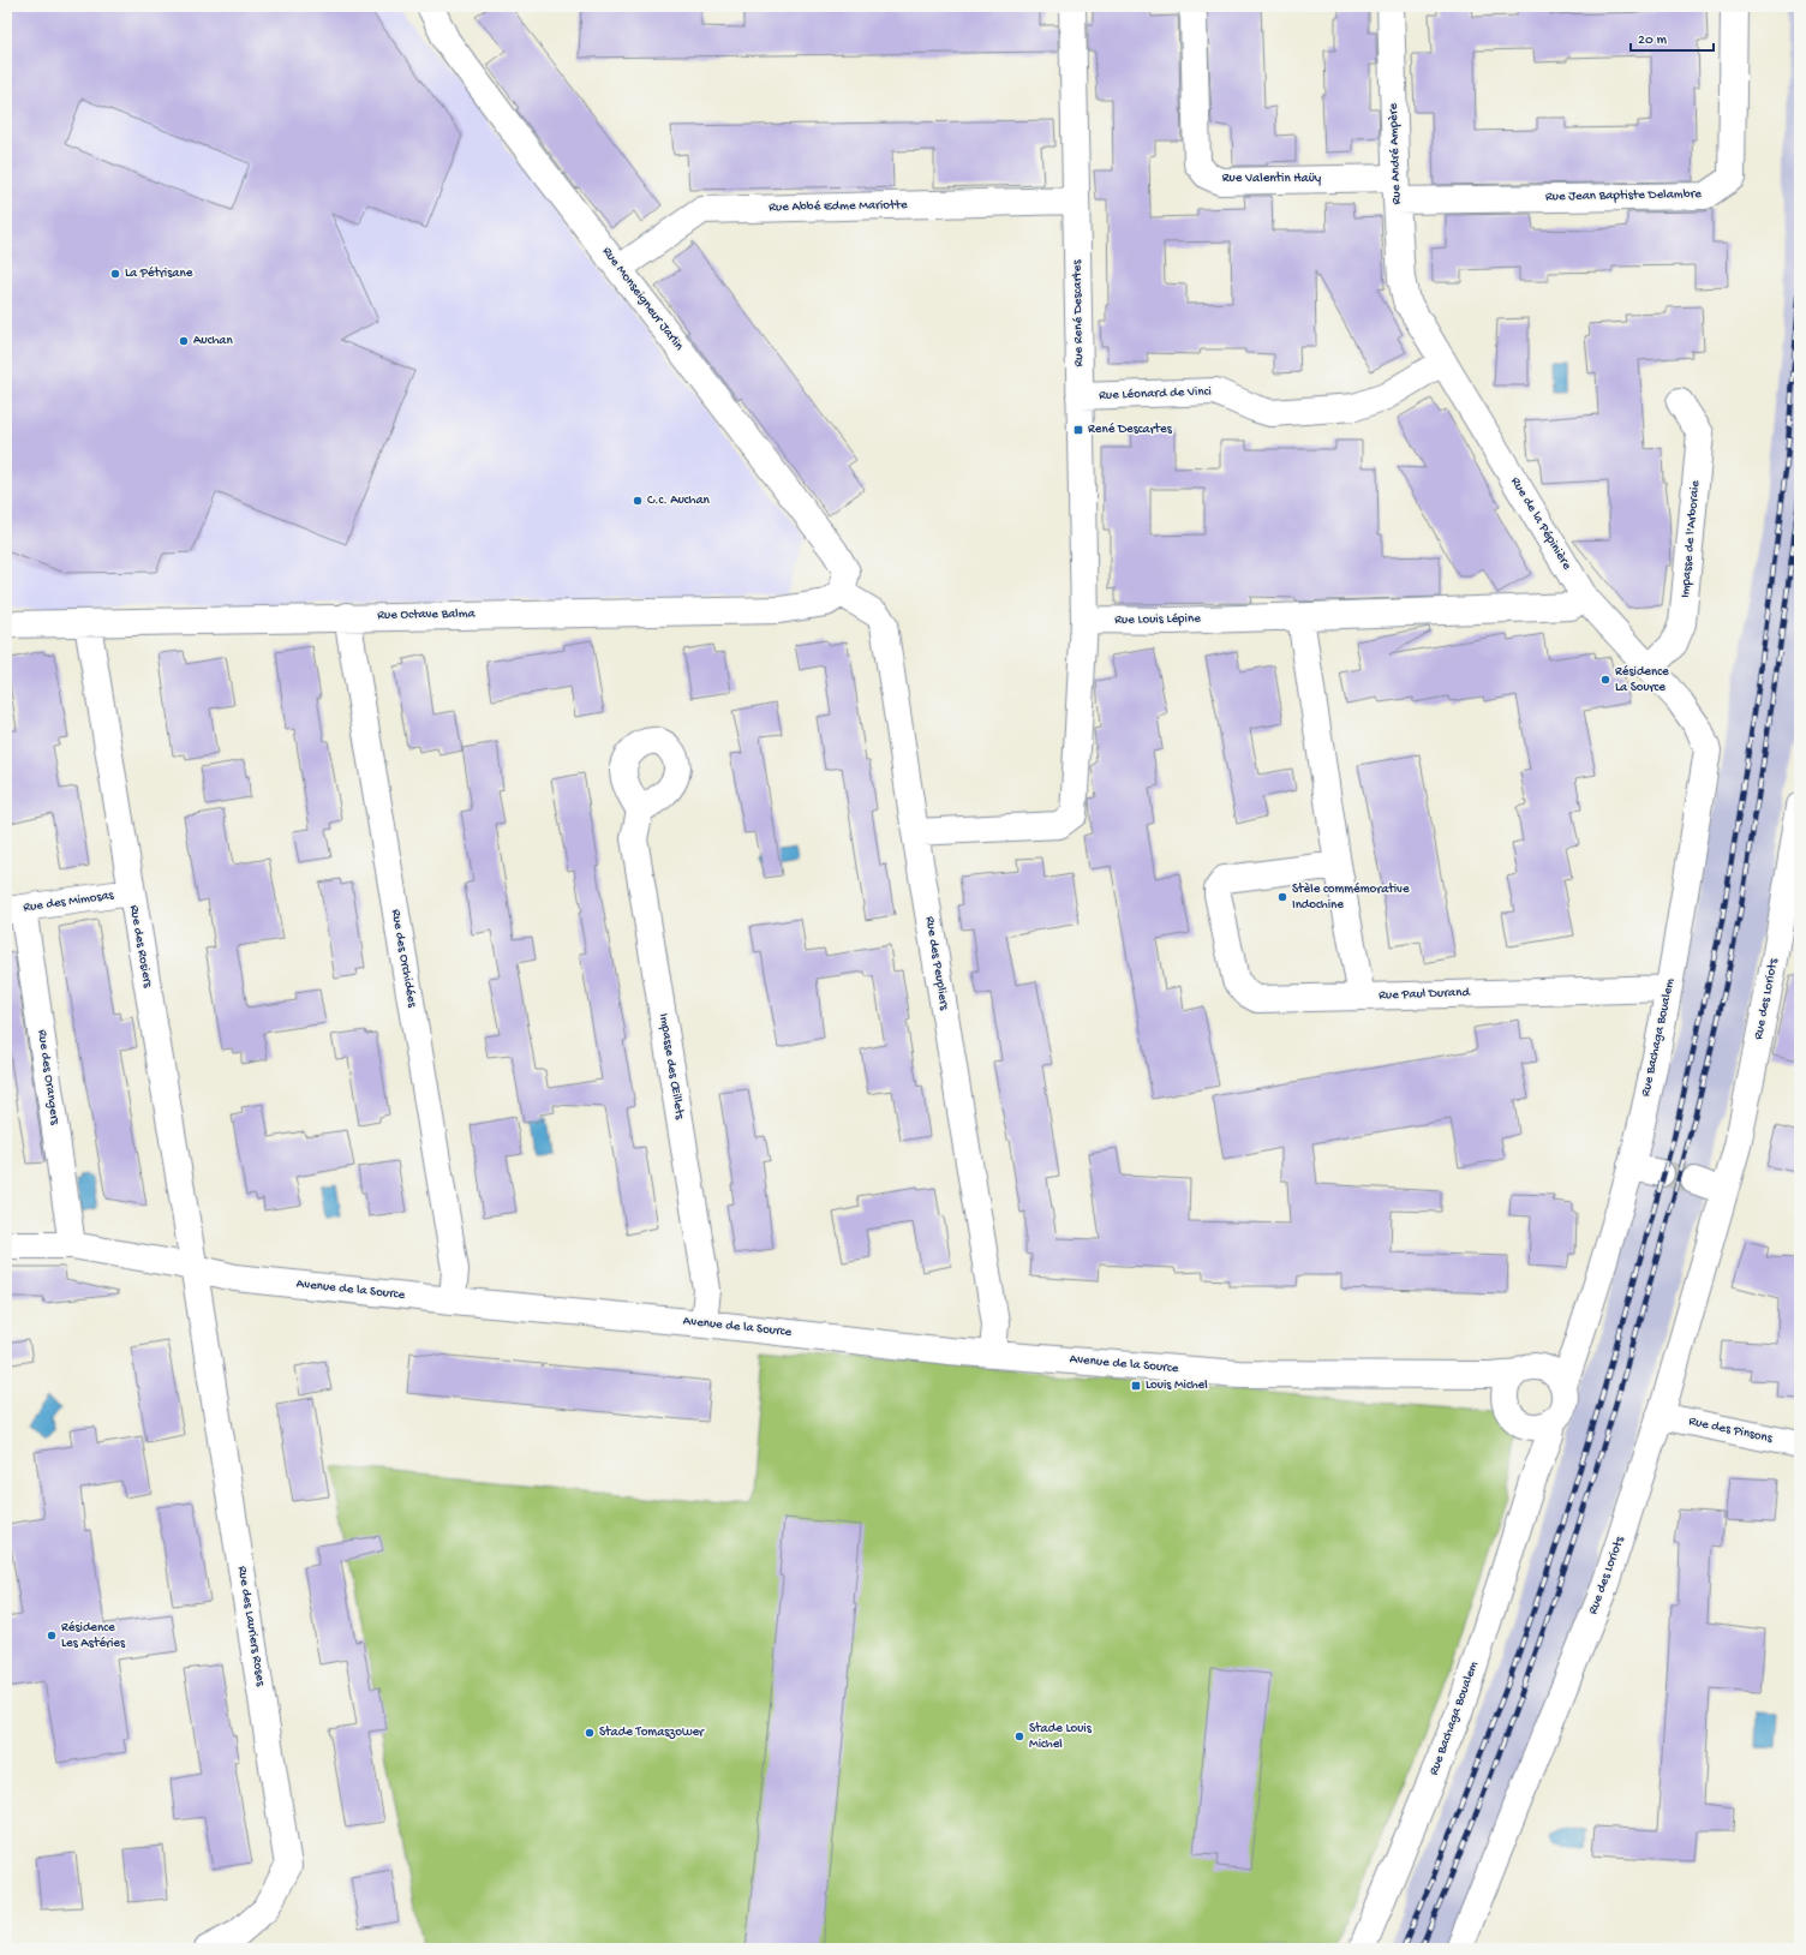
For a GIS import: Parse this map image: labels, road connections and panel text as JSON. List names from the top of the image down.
{
  "streets": {
    "street": [
      "Rue André Ampère",
      "Rue Valentin Haüy",
      "Rue Jean Baptiste Delambre",
      "Rue Abbé Edme Mariotte",
      "Rue Monseigneur Jarlin",
      "Rue René Descartes",
      "Rue Léonard de Vinci",
      "Rue de la Pépinière",
      "Impasse de l'Arboraie",
      "Rue Octave Balma",
      "Rue Louis Lépine",
      "Rue des Mimosas",
      "Rue des Rosiers",
      "Rue des Orchidées",
      "Rue des Peupliers",
      "Rue Paul Durand",
      "Rue des Loriots",
      "Rue Bachaga Boualem",
      "Impasse des Œillets",
      "Rue des Orangers",
      "Avenue de la Source",
      "Rue des Pinsons",
      "Rue des Lauriers Roses"
    ]
  },
  "crossings": [
    ["Rue André Ampère", "Rue Valentin Haüy"],
    ["Rue André Ampère", "Rue Jean Baptiste Delambre"],
    ["Rue André Ampère", "Rue de la Pépinière"],
    ["Rue Valentin Haüy", "Rue Jean Baptiste Delambre"],
    ["Rue Abbé Edme Mariotte", "Rue Monseigneur Jarlin"],
    ["Rue Abbé Edme Mariotte", "Rue René Descartes"],
    ["Rue Monseigneur Jarlin", "Rue Octave Balma"],
    ["Rue Monseigneur Jarlin", "Rue des Peupliers"],
    ["Rue René Descartes", "Rue Léonard de Vinci"],
    ["Rue René Descartes", "Rue Louis Lépine"],
    ["Rue Léonard de Vinci", "Rue de la Pépinière"],
    ["Rue de la Pépinière", "Impasse de l'Arboraie"],
    ["Rue de la Pépinière", "Rue Louis Lépine"],
    ["Rue de la Pépinière", "Rue Bachaga Boualem"],
    ["Rue Octave Balma", "Rue des Rosiers"],
    ["Rue Octave Balma", "Rue des Orchidées"],
    ["Rue Octave Balma", "Rue des Peupliers"],
    ["Rue Louis Lépine", "Rue Paul Durand"],
    ["Rue des Mimosas", "Rue des Rosiers"],
    ["Rue des Mimosas", "Rue des Orangers"],
    ["Rue des Rosiers", "Avenue de la Source"],
    ["Rue des Rosiers", "Rue des Lauriers Roses"],
    ["Rue des Orchidées", "Avenue de la Source"],
    ["Rue des Peupliers", "Avenue de la Source"],
    ["Rue Paul Durand", "Rue Bachaga Boualem"],
    ["Rue des Loriots", "Rue des Pinsons"],
    ["Rue Bachaga Boualem", "Avenue de la Source"],
    ["Impasse des Œillets", "Avenue de la Source"],
    ["Rue des Orangers", "Avenue de la Source"],
    ["Avenue de la Source", "Rue des Lauriers Roses"]
  ],
  "places": {
    "other": [
      "La Pétrisane",
      "Auchan",
      "C.c. Auchan",
      "Résidence La Source",
      "Stèle commémorative Indochine",
      "Résidence Les Astéries",
      "Stade Tomaszower",
      "Stade Louis Michel"
    ],
    "transit": ["René Descartes", "Louis Michel"]
  },
  "scale_bar": "20 m"
}
